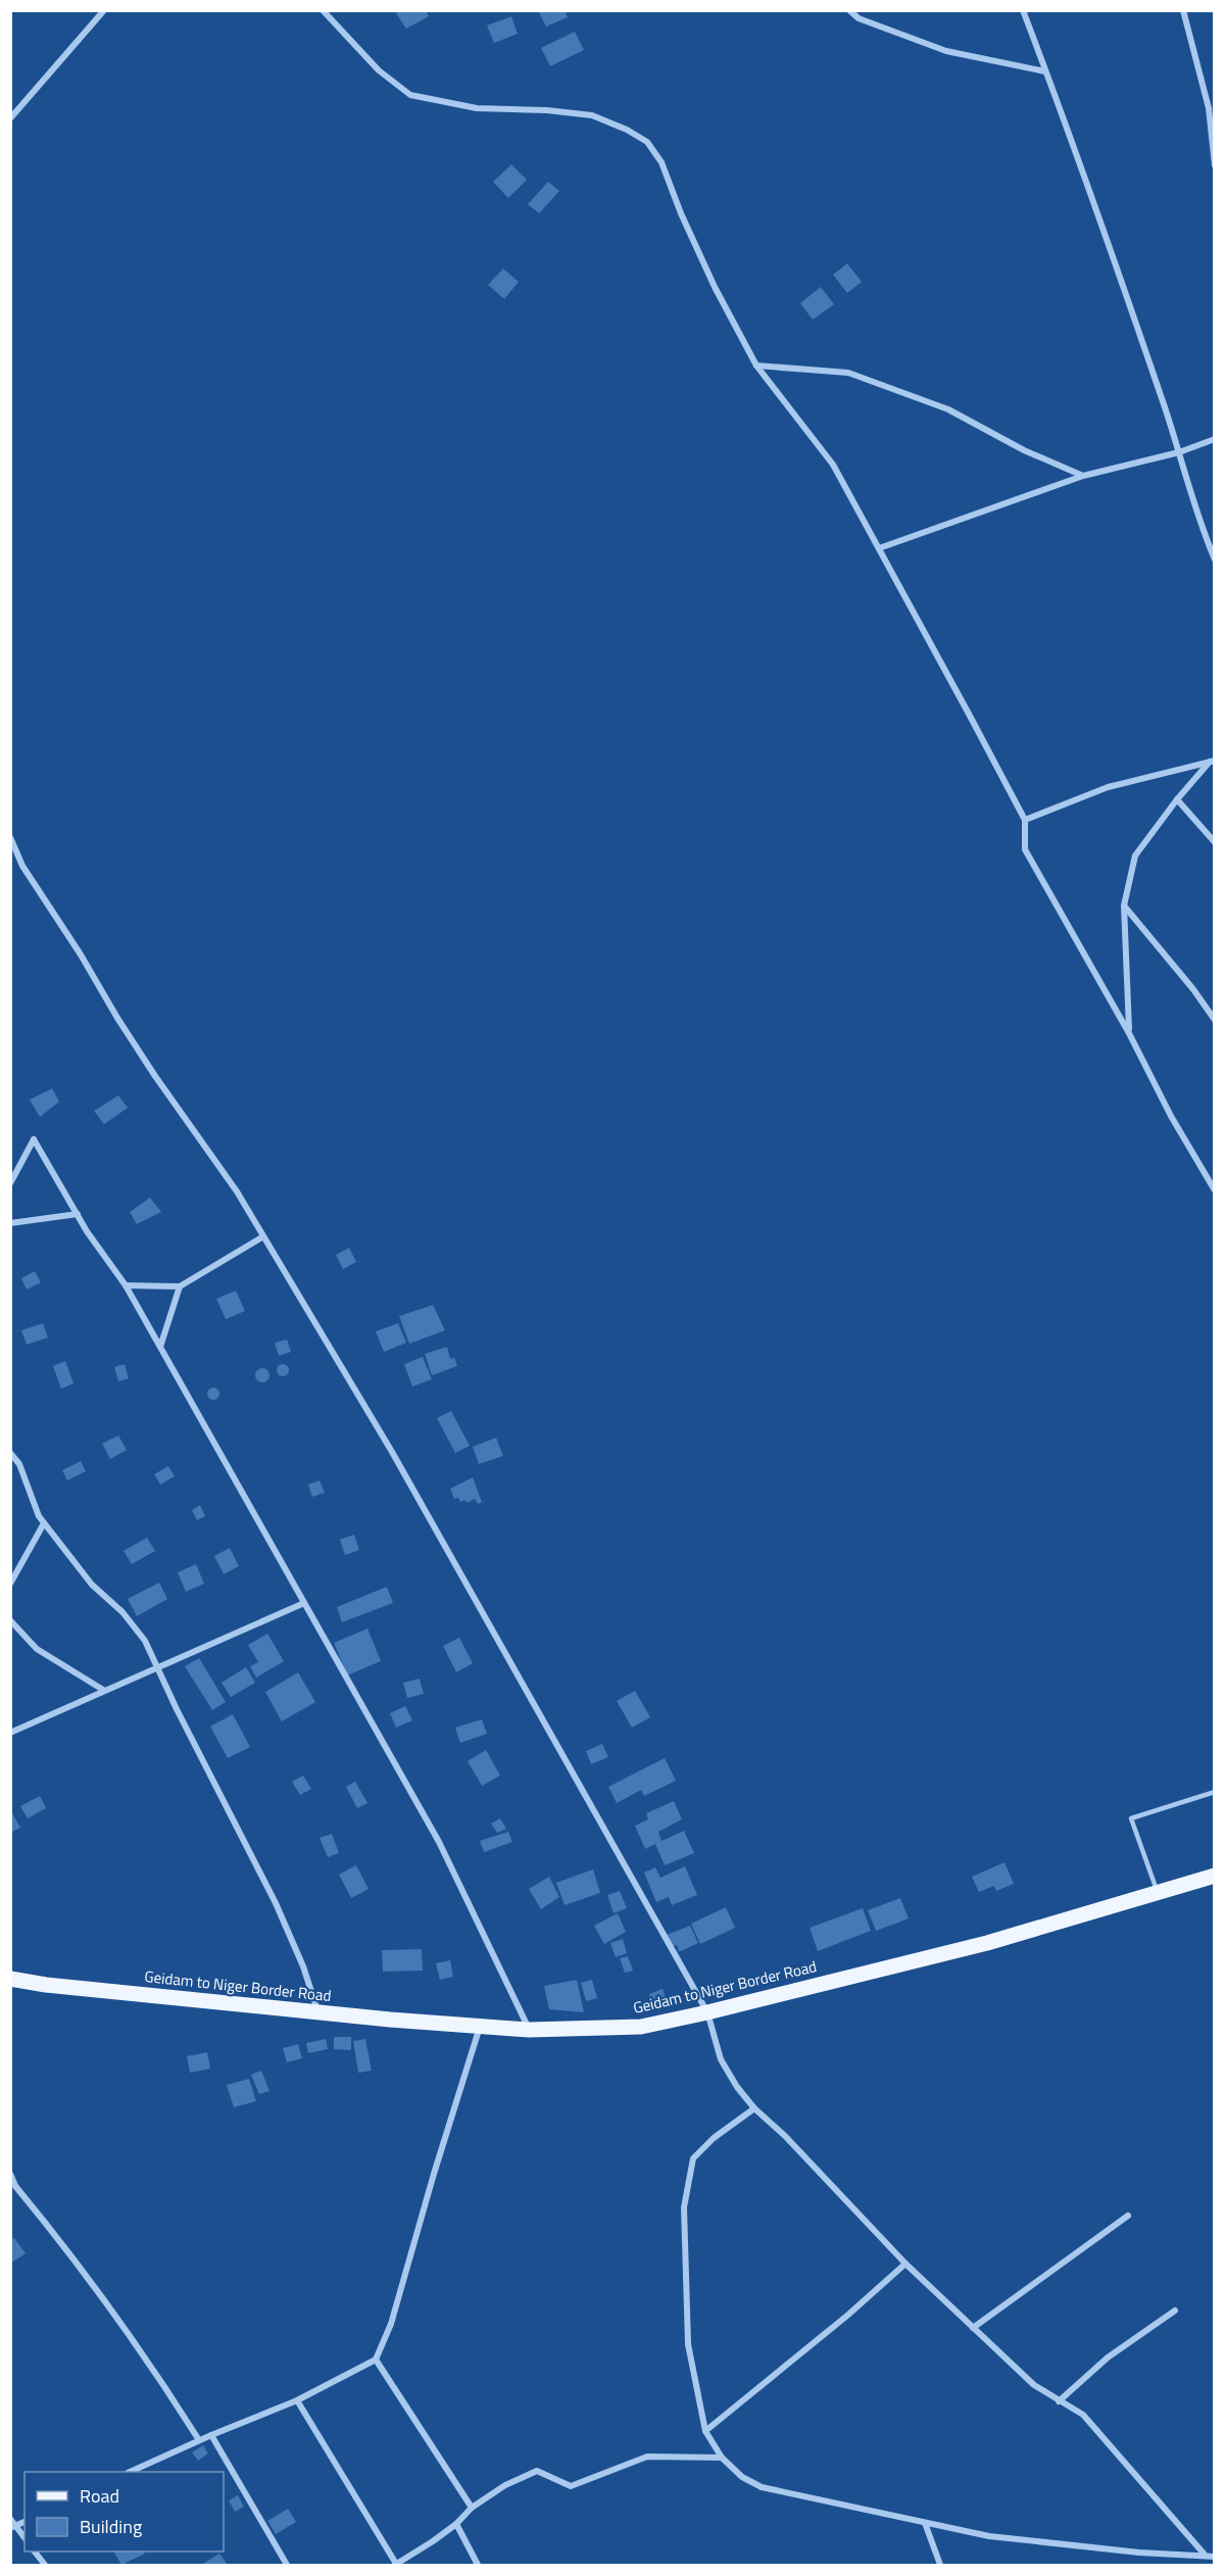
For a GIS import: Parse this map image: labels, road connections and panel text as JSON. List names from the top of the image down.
{
  "streets": {
    "main road": ["Geidam to Niger Border Road"]
  },
  "legend": ["Road", "Building"]
}
